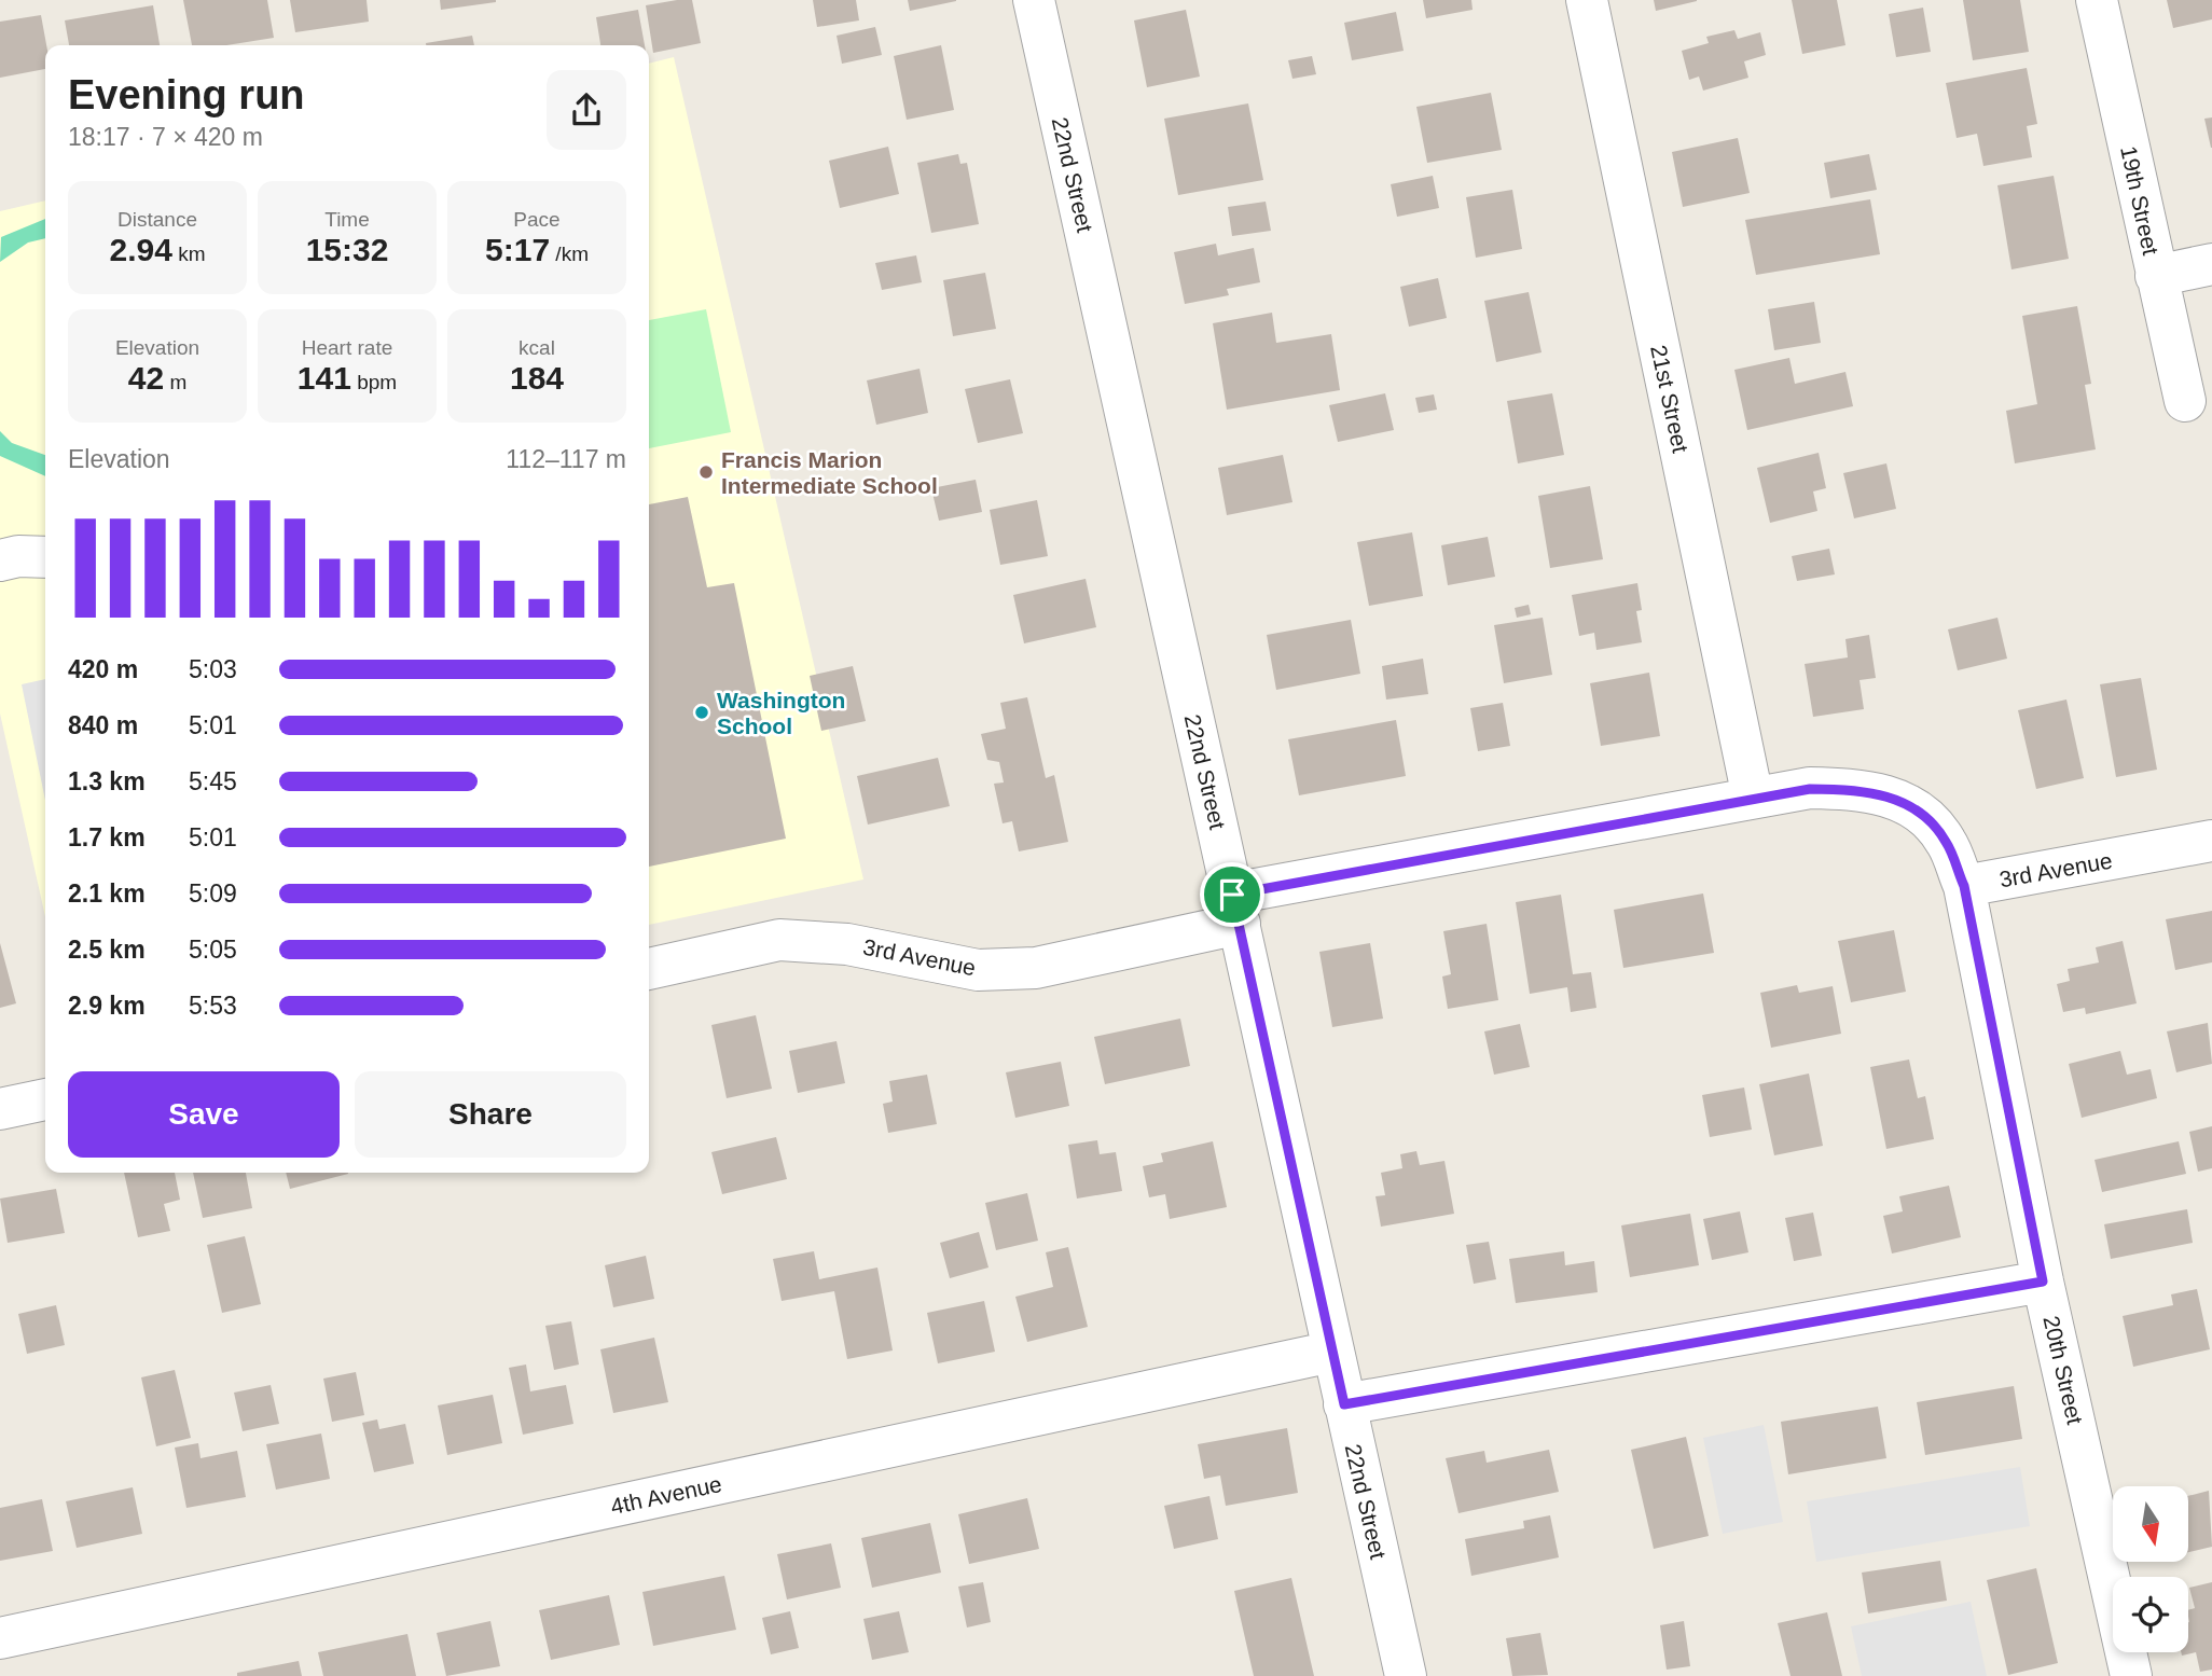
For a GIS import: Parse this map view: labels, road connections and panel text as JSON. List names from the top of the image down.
{
  "streets": {
    "street": [
      "22nd Street",
      "19th Street",
      "21st Street",
      "3rd Avenue",
      "20th Street",
      "4th Avenue"
    ]
  },
  "crossings": [
    ["22nd Street", "3rd Avenue"],
    ["22nd Street", "4th Avenue"],
    ["21st Street", "3rd Avenue"],
    ["3rd Avenue", "20th Street"]
  ],
  "places": ["Francis Marion Intermediate School", "Washington School"],
  "north": "bottom",
  "page": {
    "heading": ["Evening run", "18:17 · 7 × 420 m"],
    "stats": [
      ["Distance", "2.94 km"],
      ["Time", "15:32"],
      ["Pace", "5:17 /km"],
      ["Elevation", "42 m"],
      ["Heart rate", "141 bpm"],
      ["kcal", "184"]
    ],
    "chart": ["Elevation", "112–117 m"],
    "list": [
      {
        "name": "420 m",
        "note": "5:03"
      },
      {
        "name": "840 m",
        "note": "5:01"
      },
      {
        "name": "1.3 km",
        "note": "5:45"
      },
      {
        "name": "1.7 km",
        "note": "5:01"
      },
      {
        "name": "2.1 km",
        "note": "5:09"
      },
      {
        "name": "2.5 km",
        "note": "5:05"
      },
      {
        "name": "2.9 km",
        "note": "5:53"
      }
    ],
    "buttons": ["Save", "Share"]
  }
}
